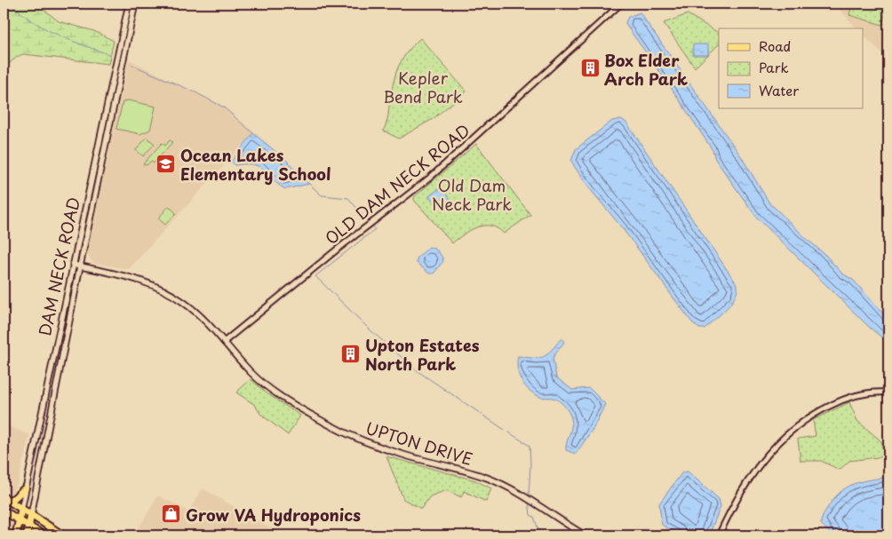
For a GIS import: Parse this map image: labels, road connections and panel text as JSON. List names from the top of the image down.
{
  "streets": {
    "main road": ["DAM NECK ROAD", "UPTON DRIVE"],
    "street": ["OLD DAM NECK ROAD"]
  },
  "crossings": [
    ["OLD DAM NECK ROAD", "UPTON DRIVE"],
    ["DAM NECK ROAD", "UPTON DRIVE"]
  ],
  "parks": ["Kepler Bend Park", "Old Dam Neck Park"],
  "places": {
    "building": ["Box Elder Arch Park", "Upton Estates North Park"],
    "school or university": ["Ocean Lakes Elementary School"],
    "shop": ["Grow VA Hydroponics"]
  },
  "legend": ["Road", "Park", "Water"]
}
